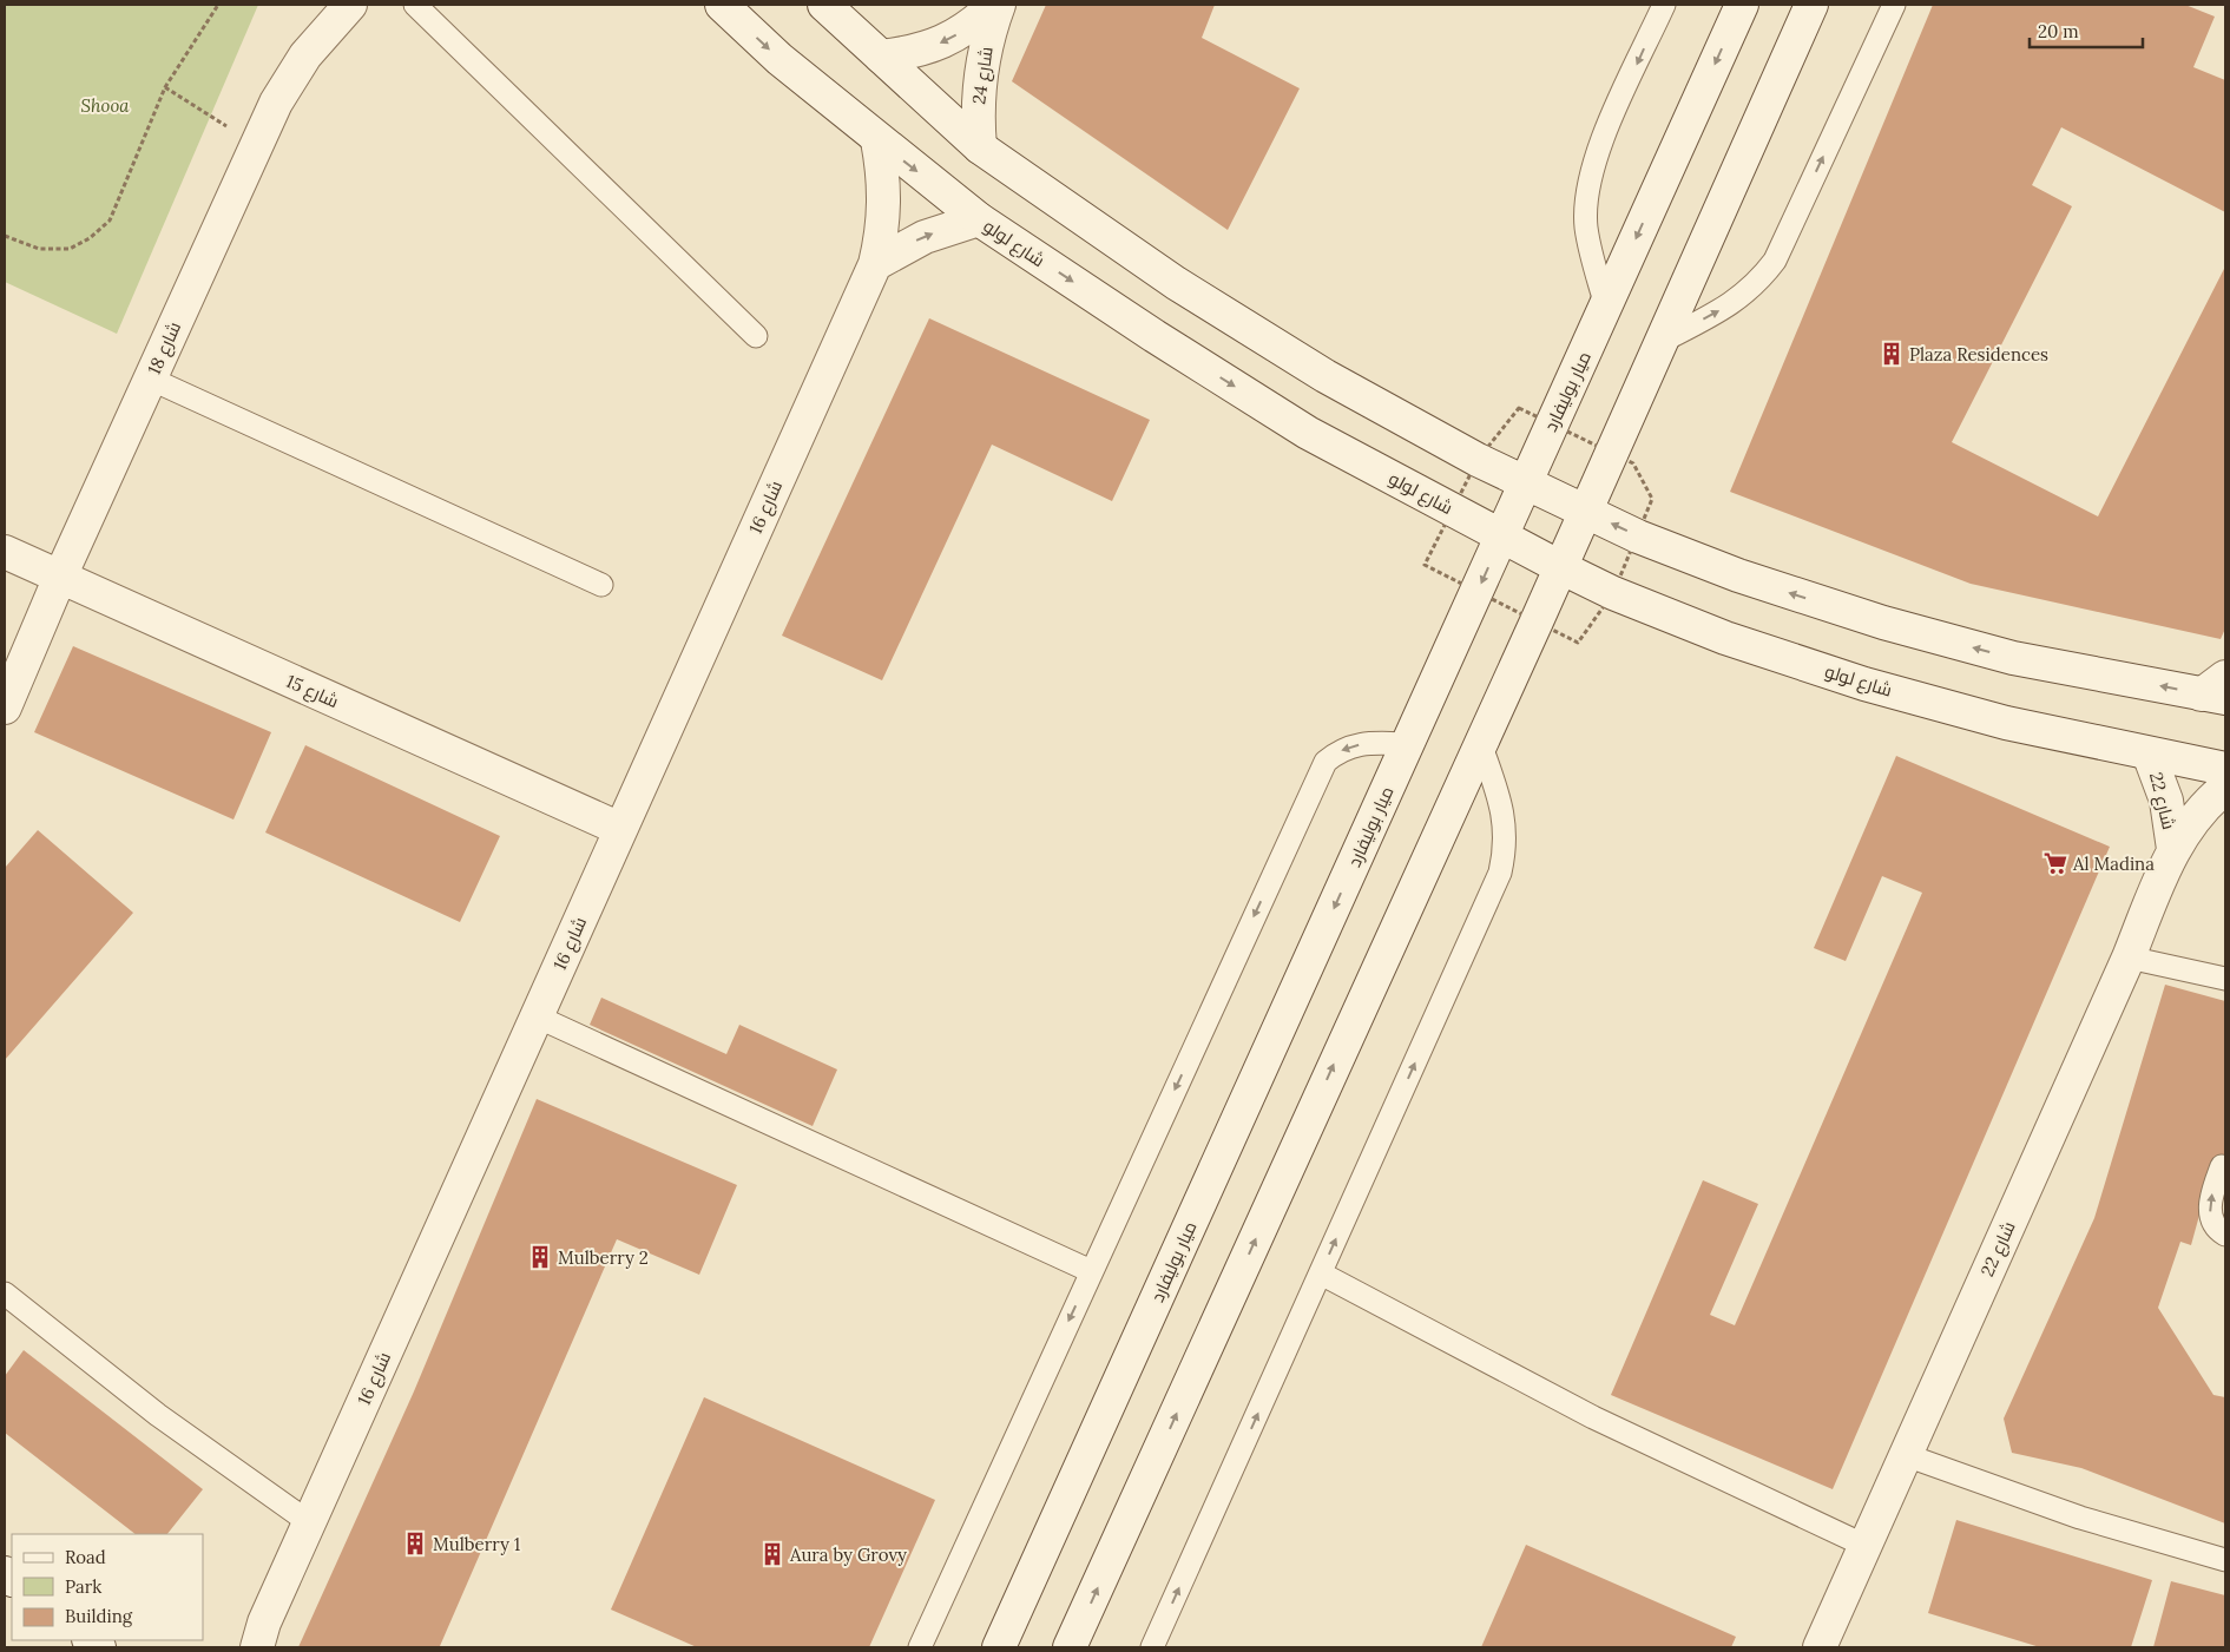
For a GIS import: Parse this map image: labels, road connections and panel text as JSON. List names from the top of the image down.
{
  "streets": {
    "street": [
      "شارع 24",
      "شارع لولو",
      "شارع 18",
      "ميار بوليفارد",
      "شارع 16",
      "شارع 15",
      "شارع 22"
    ]
  },
  "crossings": [
    ["شارع لولو", "ميار بوليفارد"],
    ["شارع لولو", "شارع 16"],
    ["شارع لولو", "شارع 22"],
    ["شارع 18", "شارع 15"],
    ["شارع 16", "شارع 15"]
  ],
  "parks": ["Shooa"],
  "places": {
    "building": [
      "Plaza Residences",
      "Mulberry 2",
      "Mulberry 1",
      "Aura by Grovy"
    ],
    "supermarket": ["Al Madina"]
  },
  "legend": ["Road", "Park", "Building"],
  "scale_bar": "20 m"
}
